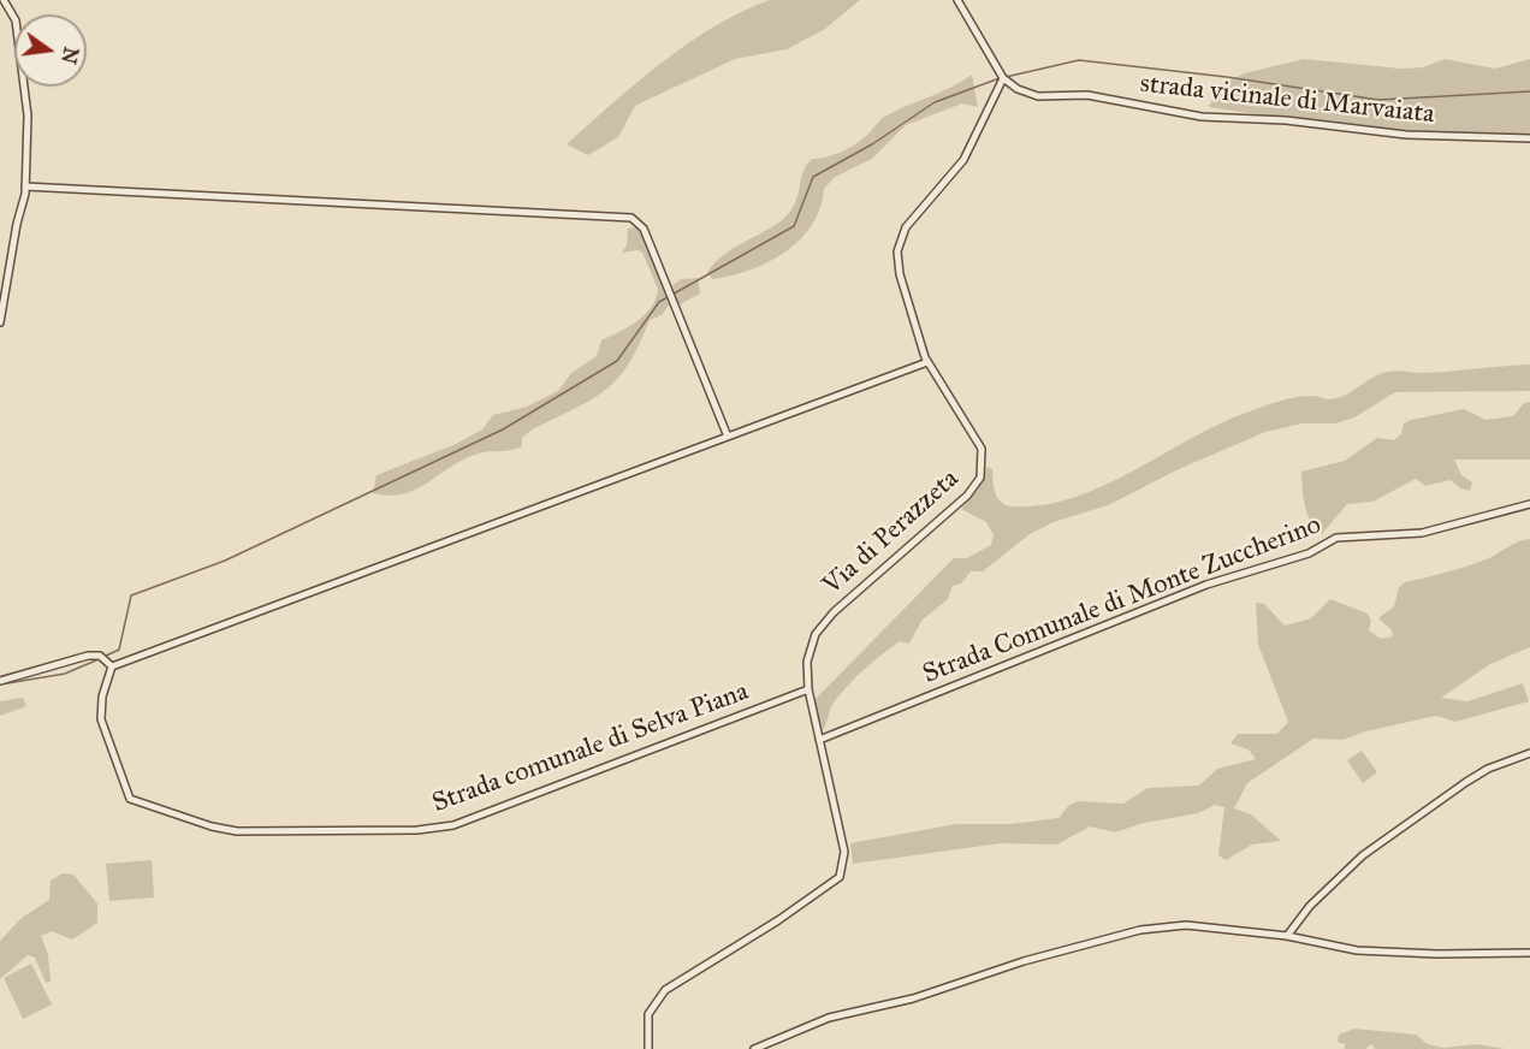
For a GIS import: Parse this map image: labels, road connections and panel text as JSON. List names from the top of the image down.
{
  "streets": {
    "street": [
      "strada vicinale di Marvaiata",
      "Via di Perazzeta",
      "Strada Comunale di Monte Zuccherino",
      "Strada comunale di Selva Piana"
    ]
  },
  "crossings": [
    ["strada vicinale di Marvaiata", "Via di Perazzeta"],
    ["Via di Perazzeta", "Strada Comunale di Monte Zuccherino"],
    ["Via di Perazzeta", "Strada comunale di Selva Piana"]
  ],
  "north": "right"
}
